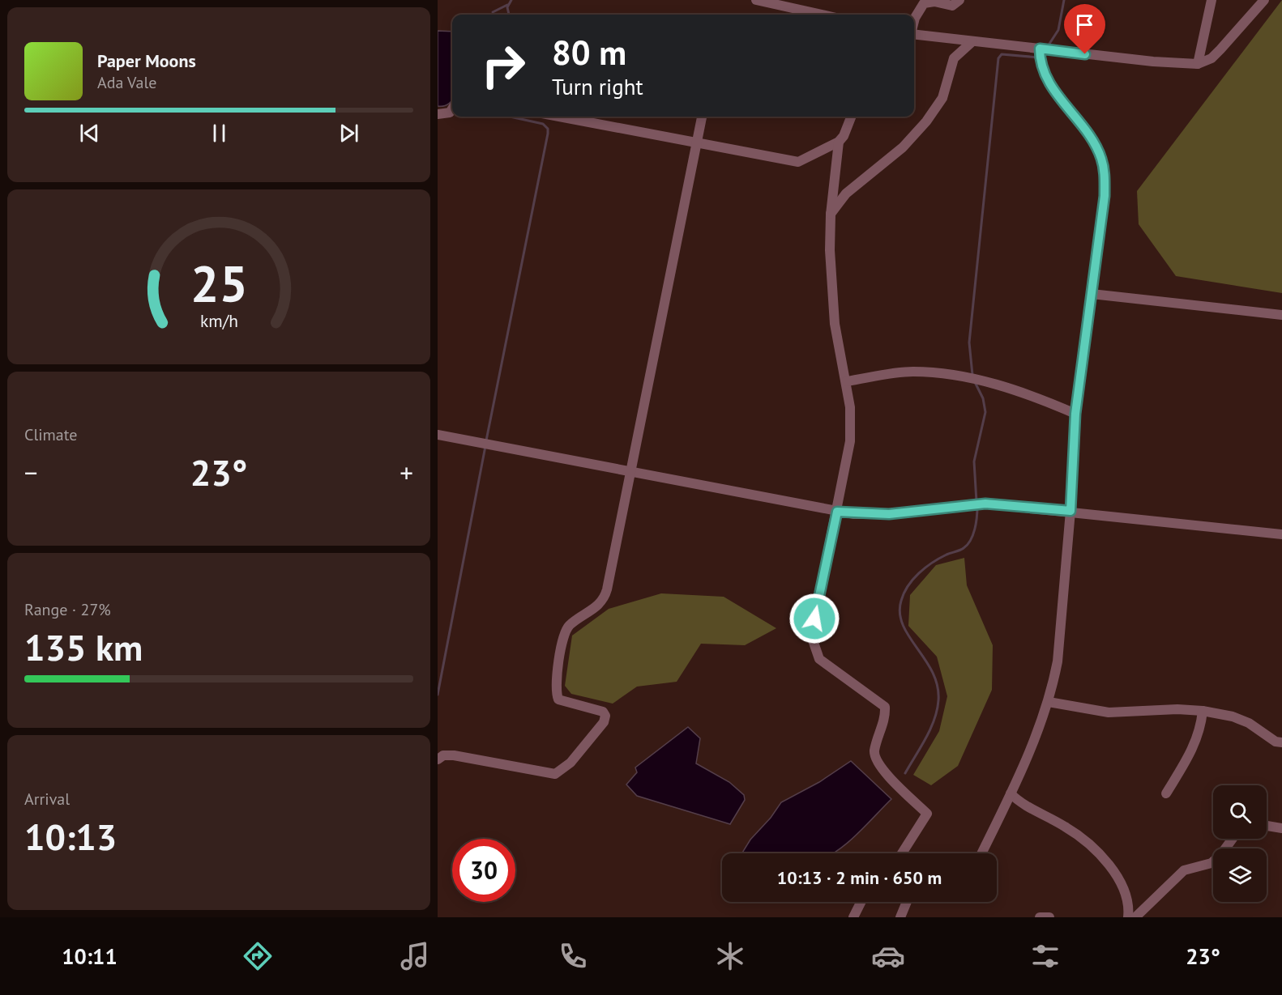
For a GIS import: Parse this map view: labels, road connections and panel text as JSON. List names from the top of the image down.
{
  "page": {
    "turn": ["80 m", "Turn right"],
    "song": ["Paper Moons", "Ada Vale"],
    "tile": [
      "Climate",
      ["Range · 27%", "135 km"],
      ["Arrival", "10:13"]
    ],
    "heat": ["−", "23°", "+"],
    "limit": "30",
    "trip": "10:13 · 2 min · 650 m",
    "tabs": ["10:11", "23°"],
    "gauge": ["25", "km/h"]
  }
}
